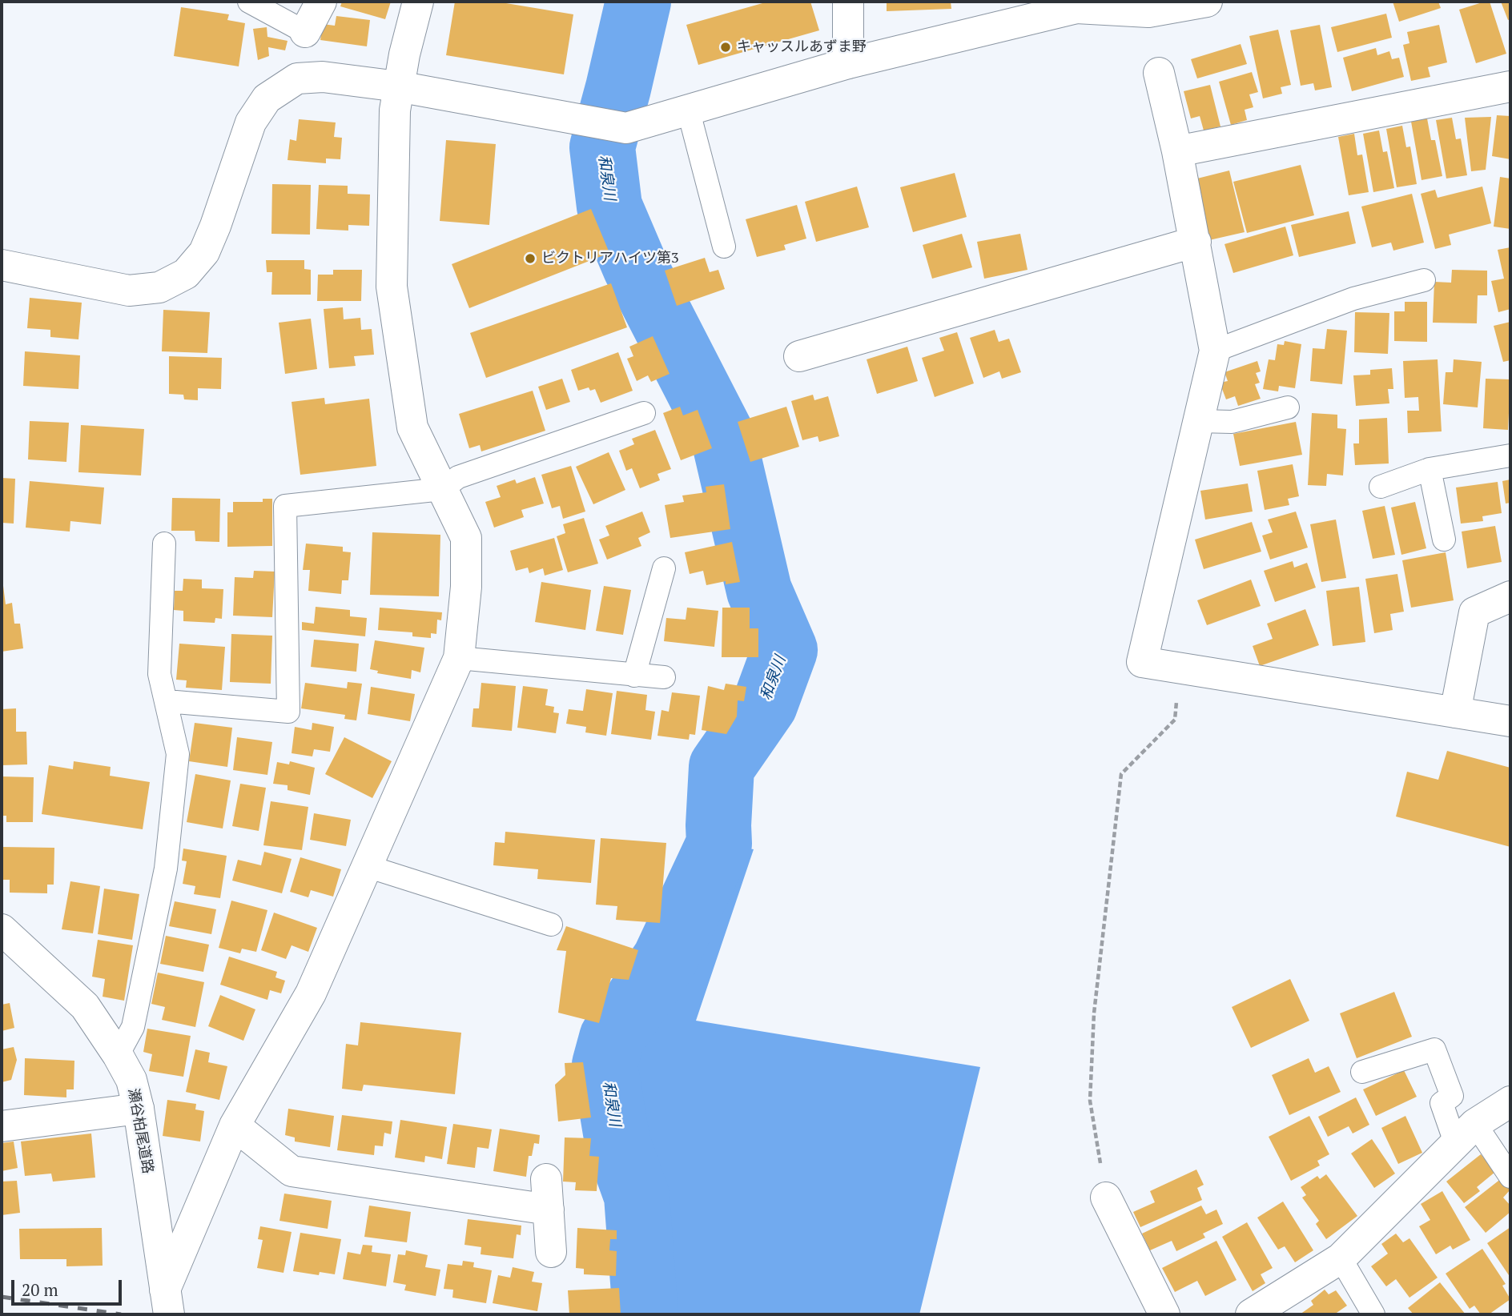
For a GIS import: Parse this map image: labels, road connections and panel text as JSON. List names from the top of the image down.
{
  "streets": {
    "street": ["瀬谷柏尾道路"]
  },
  "water": ["和泉川"],
  "places": ["キャッスルあずま野", "ビクトリアハイツ第3"],
  "scale_bar": "20 m"
}
